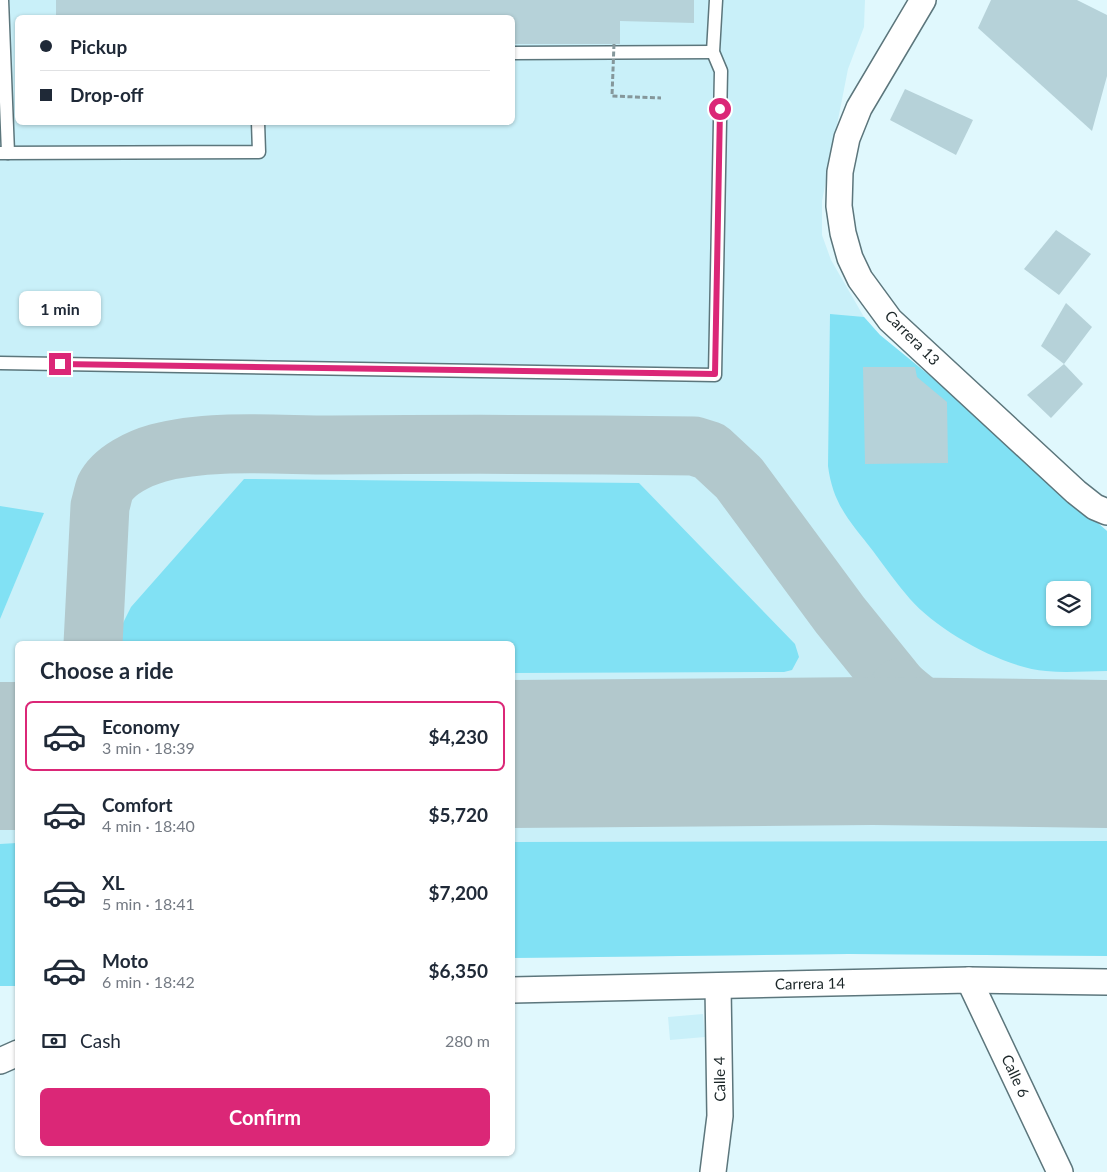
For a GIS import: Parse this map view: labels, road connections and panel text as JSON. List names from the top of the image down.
{
  "streets": {
    "street": [
      "Carrera 13",
      "Carrera 14",
      "Calle 6",
      "Calle 4"
    ]
  },
  "crossings": [
    ["Carrera 14", "Calle 6"],
    ["Carrera 14", "Calle 4"]
  ],
  "page": {
    "banner": ["Pickup", "Drop-off"],
    "bubble": "1 min",
    "heading": "Choose a ride",
    "list": [
      {
        "name": "Economy",
        "note": "3 min · 18:39",
        "value": "$4,230"
      },
      {
        "name": "Comfort",
        "note": "4 min · 18:40",
        "value": "$5,720"
      },
      {
        "name": "XL",
        "note": "5 min · 18:41",
        "value": "$7,200"
      },
      {
        "name": "Moto",
        "note": "6 min · 18:42",
        "value": "$6,350"
      }
    ],
    "pay": ["Cash", "280 m"],
    "buttons": "Confirm"
  }
}
